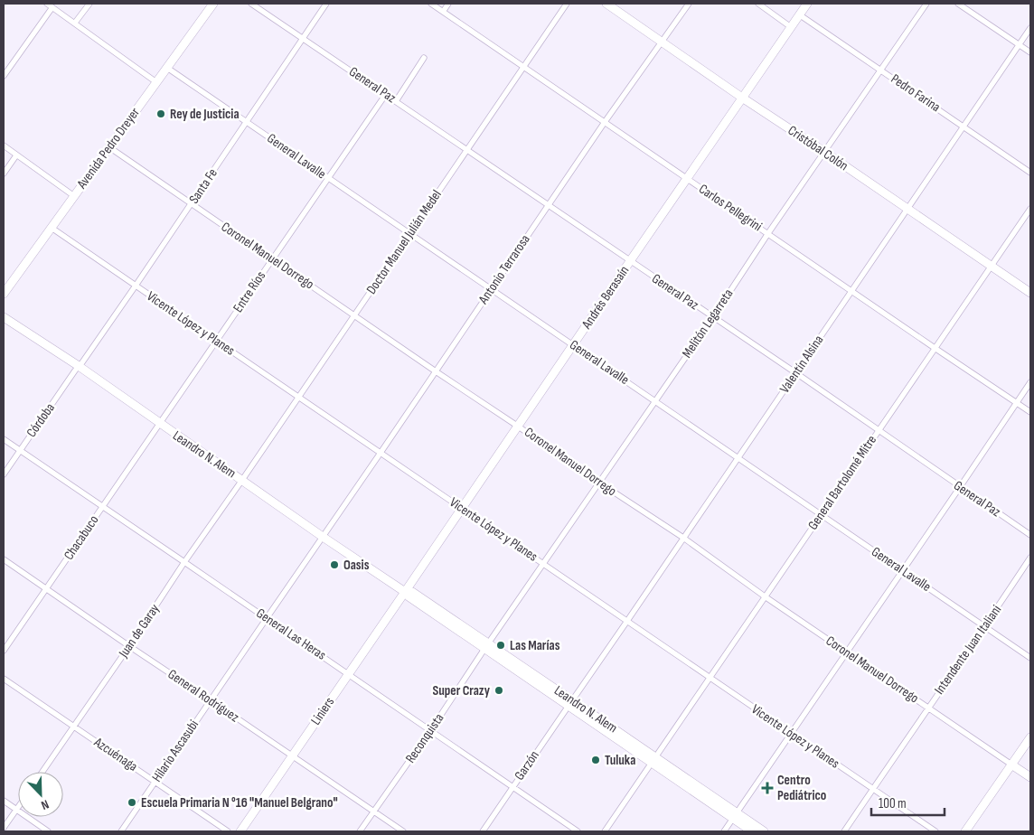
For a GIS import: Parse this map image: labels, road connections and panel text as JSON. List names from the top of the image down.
{
  "streets": {
    "street": [
      "General Paz",
      "Pedro Farina",
      "Avenida Pedro Dreyer",
      "Cristóbal Colón",
      "General Lavalle",
      "Santa Fe",
      "Carlos Pellegrini",
      "Doctor Manuel Julián Medel",
      "Coronel Manuel Dorrego",
      "Antonio Terrarosa",
      "Entre Ríos",
      "Andrés Berasaín",
      "Vicente López y Planes",
      "Melitón Legarreta",
      "Valentín Alsina",
      "Córdoba",
      "Leandro N. Alem",
      "General Bartolomé Mitre",
      "Chacabuco",
      "Juan de Garay",
      "General Las Heras",
      "Intendente Juan Italiani",
      "General Rodríguez",
      "Liniers",
      "Reconquista",
      "Hilario Ascasubi",
      "Azcuénaga",
      "Garzón"
    ]
  },
  "crossings": [
    ["General Paz", "Santa Fe"],
    ["General Paz", "Doctor Manuel Julián Medel"],
    ["General Paz", "Antonio Terrarosa"],
    ["General Paz", "Entre Ríos"],
    ["General Paz", "Andrés Berasaín"],
    ["General Paz", "Melitón Legarreta"],
    ["General Paz", "Valentín Alsina"],
    ["General Paz", "General Bartolomé Mitre"],
    ["Pedro Farina", "Andrés Berasaín"],
    ["Pedro Farina", "Melitón Legarreta"],
    ["Pedro Farina", "Valentín Alsina"],
    ["Avenida Pedro Dreyer", "General Lavalle"],
    ["Avenida Pedro Dreyer", "Coronel Manuel Dorrego"],
    ["Avenida Pedro Dreyer", "Vicente López y Planes"],
    ["Cristóbal Colón", "Antonio Terrarosa"],
    ["Cristóbal Colón", "Andrés Berasaín"],
    ["Cristóbal Colón", "Melitón Legarreta"],
    ["Cristóbal Colón", "Valentín Alsina"],
    ["Cristóbal Colón", "General Bartolomé Mitre"],
    ["General Lavalle", "Santa Fe"],
    ["General Lavalle", "Doctor Manuel Julián Medel"],
    ["General Lavalle", "Antonio Terrarosa"],
    ["General Lavalle", "Entre Ríos"],
    ["General Lavalle", "Andrés Berasaín"],
    ["General Lavalle", "Melitón Legarreta"],
    ["General Lavalle", "Valentín Alsina"],
    ["General Lavalle", "General Bartolomé Mitre"],
    ["General Lavalle", "Intendente Juan Italiani"],
    ["Santa Fe", "Coronel Manuel Dorrego"],
    ["Santa Fe", "Vicente López y Planes"],
    ["Santa Fe", "Córdoba"],
    ["Santa Fe", "Leandro N. Alem"],
    ["Carlos Pellegrini", "Doctor Manuel Julián Medel"],
    ["Carlos Pellegrini", "Antonio Terrarosa"],
    ["Carlos Pellegrini", "Andrés Berasaín"],
    ["Carlos Pellegrini", "Melitón Legarreta"],
    ["Carlos Pellegrini", "Valentín Alsina"],
    ["Carlos Pellegrini", "General Bartolomé Mitre"],
    ["Doctor Manuel Julián Medel", "Coronel Manuel Dorrego"],
    ["Doctor Manuel Julián Medel", "Vicente López y Planes"],
    ["Doctor Manuel Julián Medel", "Leandro N. Alem"],
    ["Doctor Manuel Julián Medel", "Juan de Garay"],
    ["Coronel Manuel Dorrego", "Antonio Terrarosa"],
    ["Coronel Manuel Dorrego", "Entre Ríos"],
    ["Coronel Manuel Dorrego", "Andrés Berasaín"],
    ["Coronel Manuel Dorrego", "Melitón Legarreta"],
    ["Coronel Manuel Dorrego", "Valentín Alsina"],
    ["Coronel Manuel Dorrego", "General Bartolomé Mitre"],
    ["Coronel Manuel Dorrego", "Intendente Juan Italiani"],
    ["Antonio Terrarosa", "Vicente López y Planes"],
    ["Antonio Terrarosa", "Leandro N. Alem"],
    ["Antonio Terrarosa", "Hilario Ascasubi"],
    ["Entre Ríos", "Vicente López y Planes"],
    ["Entre Ríos", "Leandro N. Alem"],
    ["Entre Ríos", "Chacabuco"],
    ["Andrés Berasaín", "Vicente López y Planes"],
    ["Andrés Berasaín", "Leandro N. Alem"],
    ["Andrés Berasaín", "Liniers"],
    ["Vicente López y Planes", "Melitón Legarreta"],
    ["Vicente López y Planes", "Valentín Alsina"],
    ["Vicente López y Planes", "General Bartolomé Mitre"],
    ["Vicente López y Planes", "Intendente Juan Italiani"],
    ["Melitón Legarreta", "Leandro N. Alem"],
    ["Melitón Legarreta", "Reconquista"],
    ["Valentín Alsina", "Leandro N. Alem"],
    ["Valentín Alsina", "Garzón"],
    ["Córdoba", "Leandro N. Alem"],
    ["Córdoba", "General Las Heras"],
    ["Leandro N. Alem", "General Bartolomé Mitre"],
    ["Leandro N. Alem", "Chacabuco"],
    ["Leandro N. Alem", "Juan de Garay"],
    ["Leandro N. Alem", "Liniers"],
    ["Leandro N. Alem", "Reconquista"],
    ["Leandro N. Alem", "Hilario Ascasubi"],
    ["Leandro N. Alem", "Garzón"],
    ["Chacabuco", "General Las Heras"],
    ["Chacabuco", "General Rodríguez"],
    ["Juan de Garay", "General Las Heras"],
    ["Juan de Garay", "General Rodríguez"],
    ["Juan de Garay", "Azcuénaga"],
    ["General Las Heras", "Liniers"],
    ["General Las Heras", "Reconquista"],
    ["General Las Heras", "Hilario Ascasubi"],
    ["General Las Heras", "Garzón"],
    ["General Rodríguez", "Liniers"],
    ["General Rodríguez", "Reconquista"],
    ["General Rodríguez", "Hilario Ascasubi"],
    ["Hilario Ascasubi", "Azcuénaga"]
  ],
  "places": {
    "other": [
      "Rey de Justicia",
      "Oasis",
      "Las Marías",
      "Super Crazy",
      "Tuluka",
      "Escuela Primaria N °16 \"Manuel Belgrano\""
    ],
    "health": ["Centro Pediátrico"]
  },
  "scale_bar": "100 m",
  "north": "bottom right"
}
